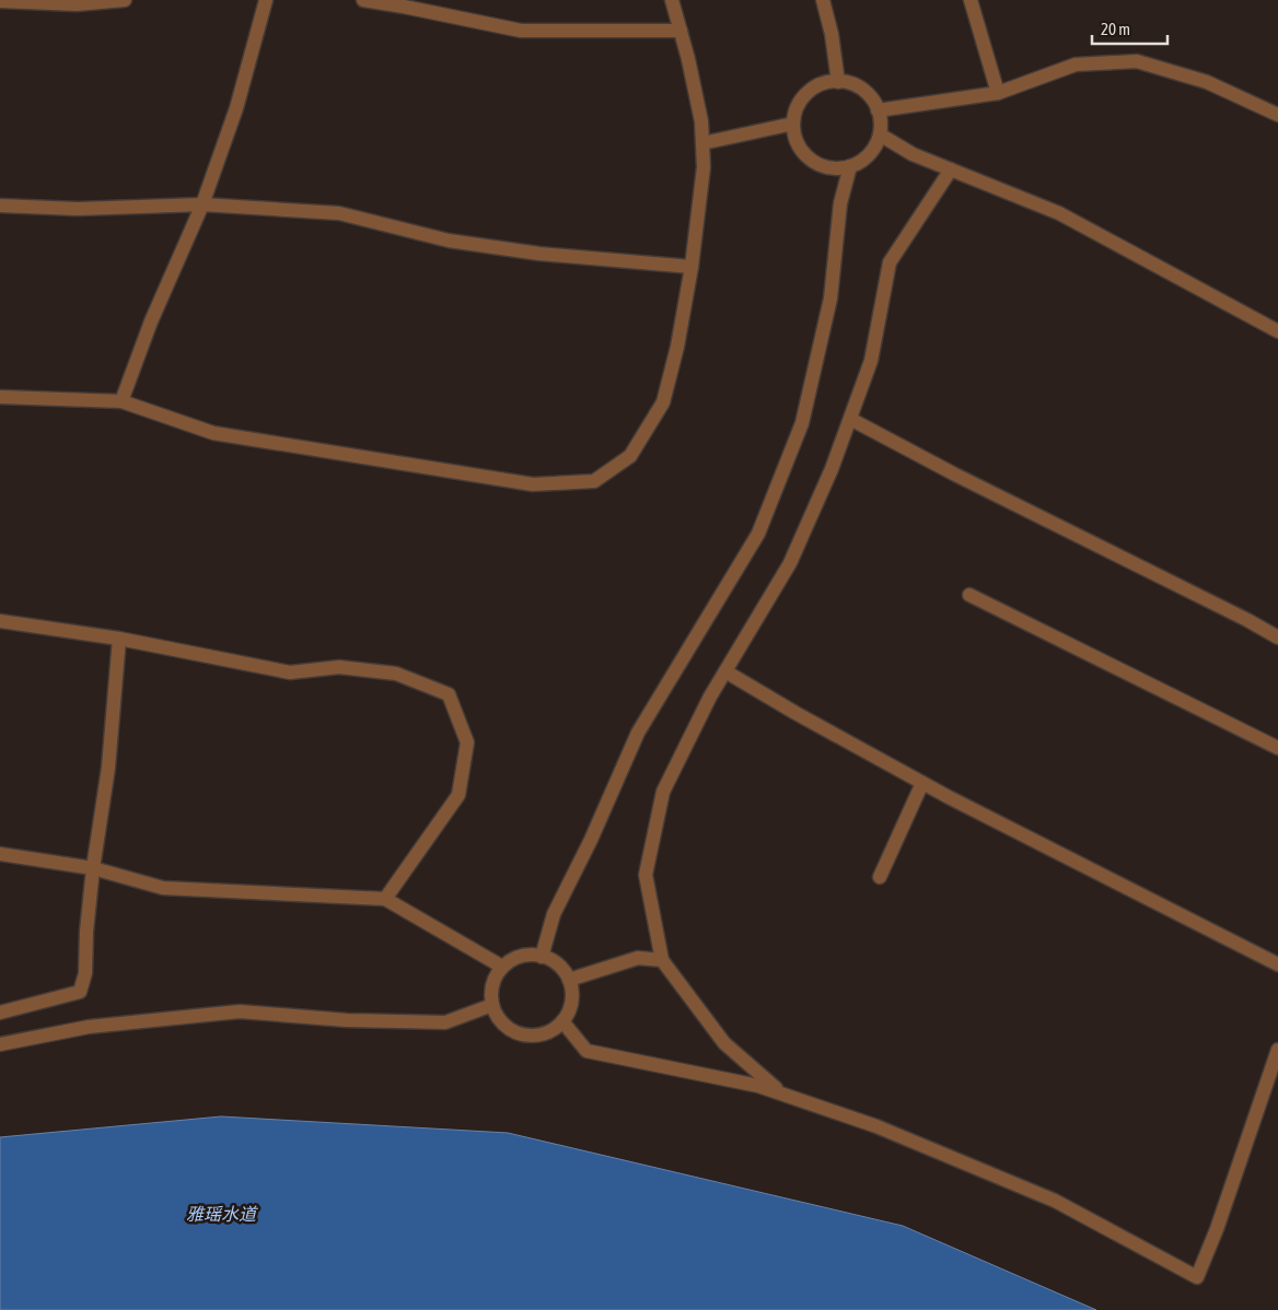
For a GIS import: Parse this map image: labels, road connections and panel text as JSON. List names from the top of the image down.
{
  "water": ["雅瑶水道"],
  "scale_bar": "20 m"
}
